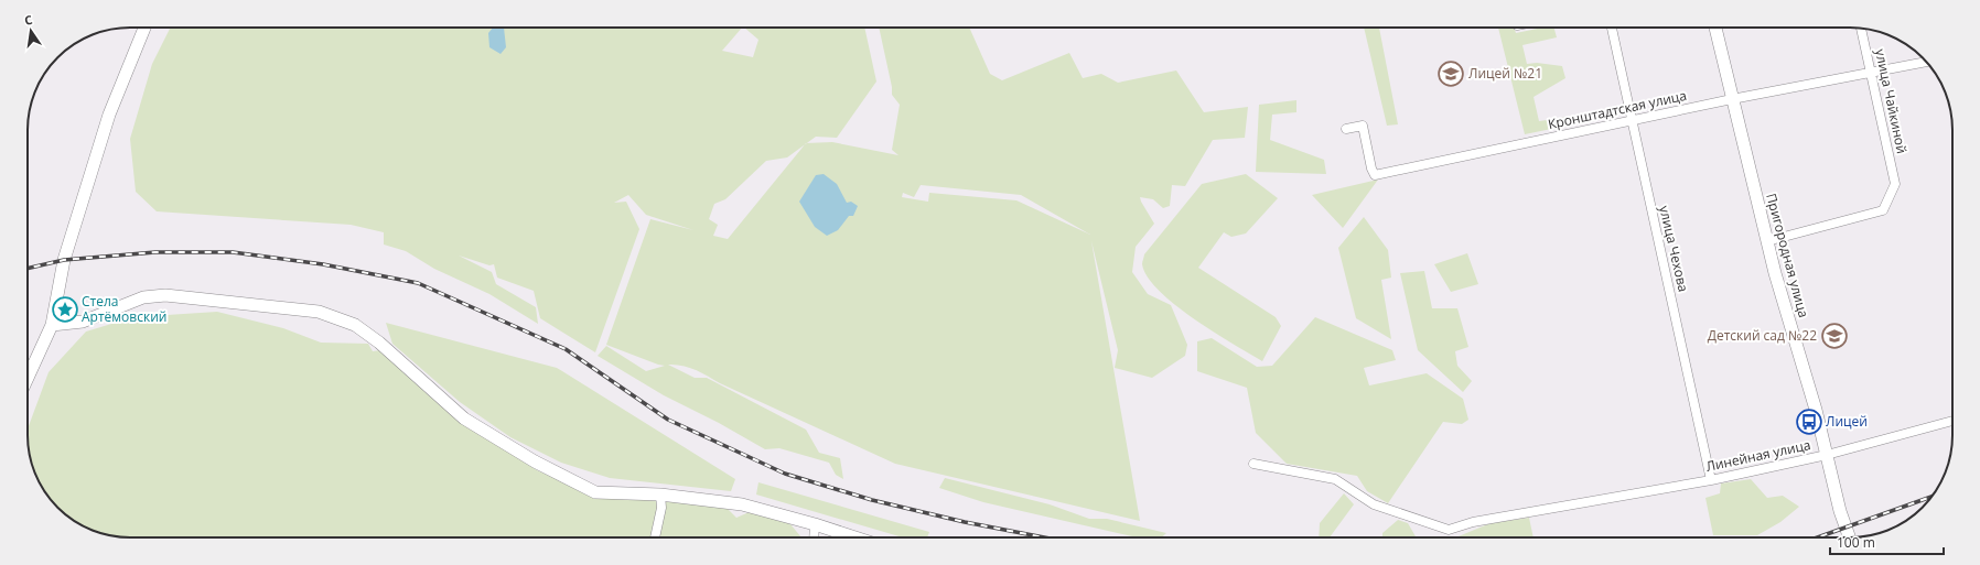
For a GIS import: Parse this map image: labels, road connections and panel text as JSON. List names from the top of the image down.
{
  "streets": {
    "main road": ["Пригородная улица"],
    "street": [
      "улица Чайкиной",
      "Кронштадтская улица",
      "улица Чехова",
      "Линейная улица"
    ]
  },
  "crossings": [
    ["улица Чайкиной", "Кронштадтская улица"],
    ["улица Чайкиной", "Пригородная улица"],
    ["Кронштадтская улица", "улица Чехова"],
    ["Кронштадтская улица", "Пригородная улица"],
    ["улица Чехова", "Линейная улица"],
    ["Пригородная улица", "Линейная улица"]
  ],
  "places": {
    "school or university": ["Лицей №21", "Детский сад №22"],
    "place": ["Стела Артёмовский"],
    "bus stop": ["Лицей"]
  },
  "scale_bar": "100 m",
  "north": "top"
}
